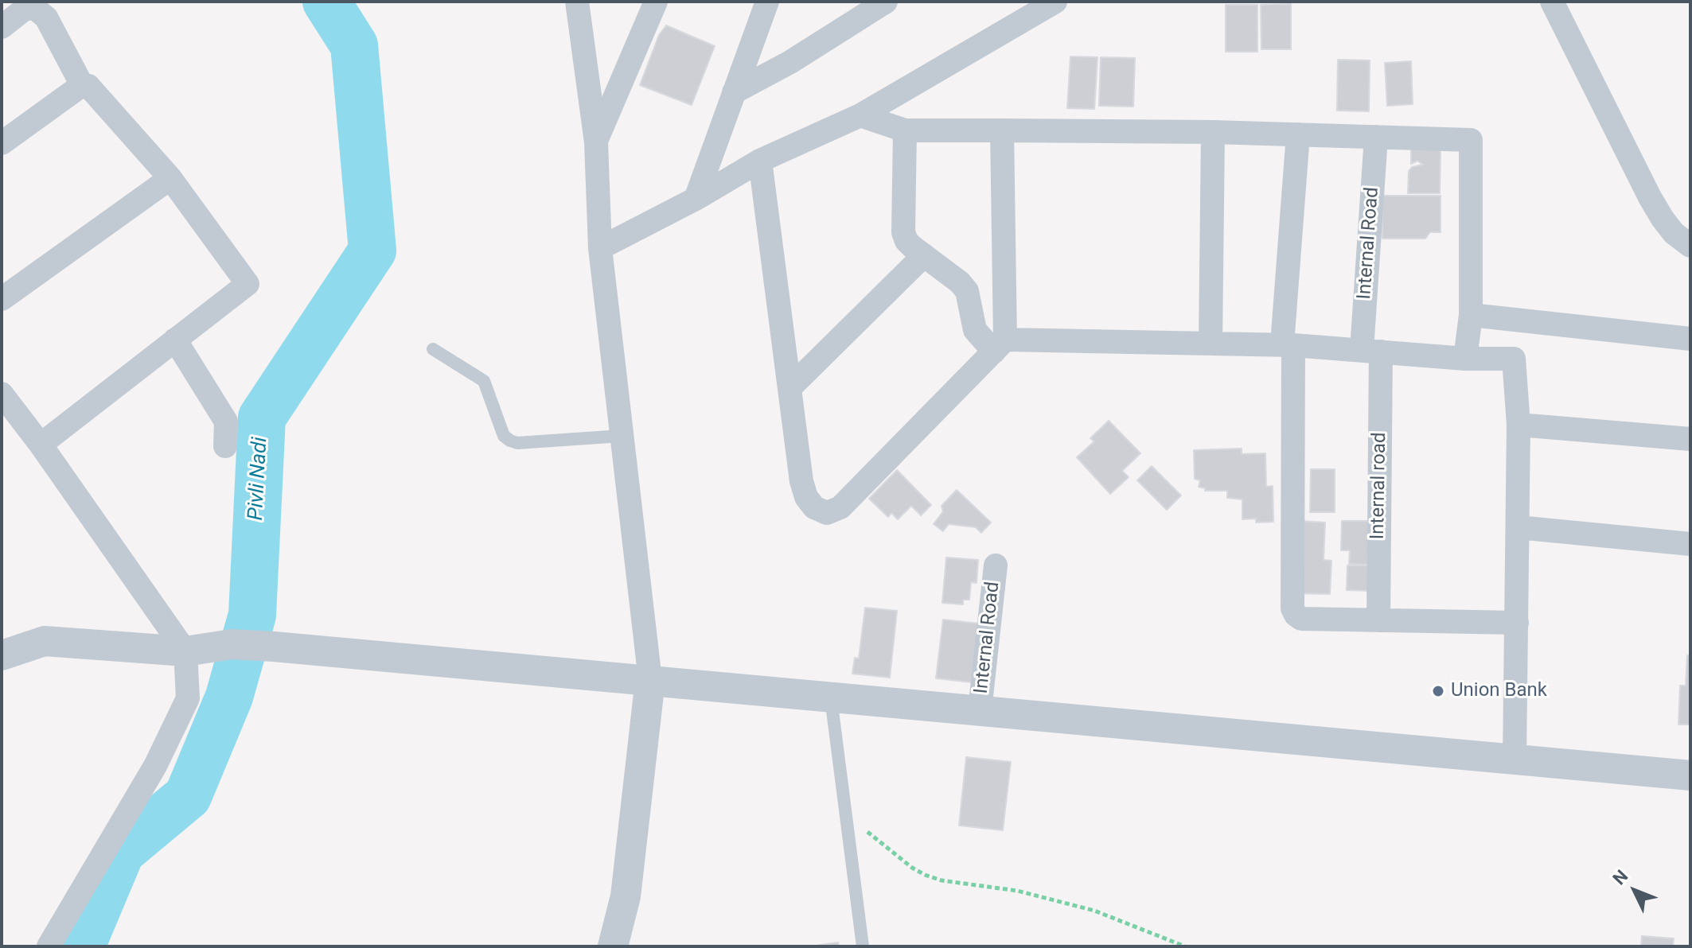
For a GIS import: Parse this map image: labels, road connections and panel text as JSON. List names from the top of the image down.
{
  "streets": {
    "street": ["Internal Road", "Internal road"]
  },
  "crossings": [
    ["Internal Road", "Internal road"]
  ],
  "water": ["Pivli Nadi"],
  "places": ["Union Bank"],
  "north": "top left"
}
